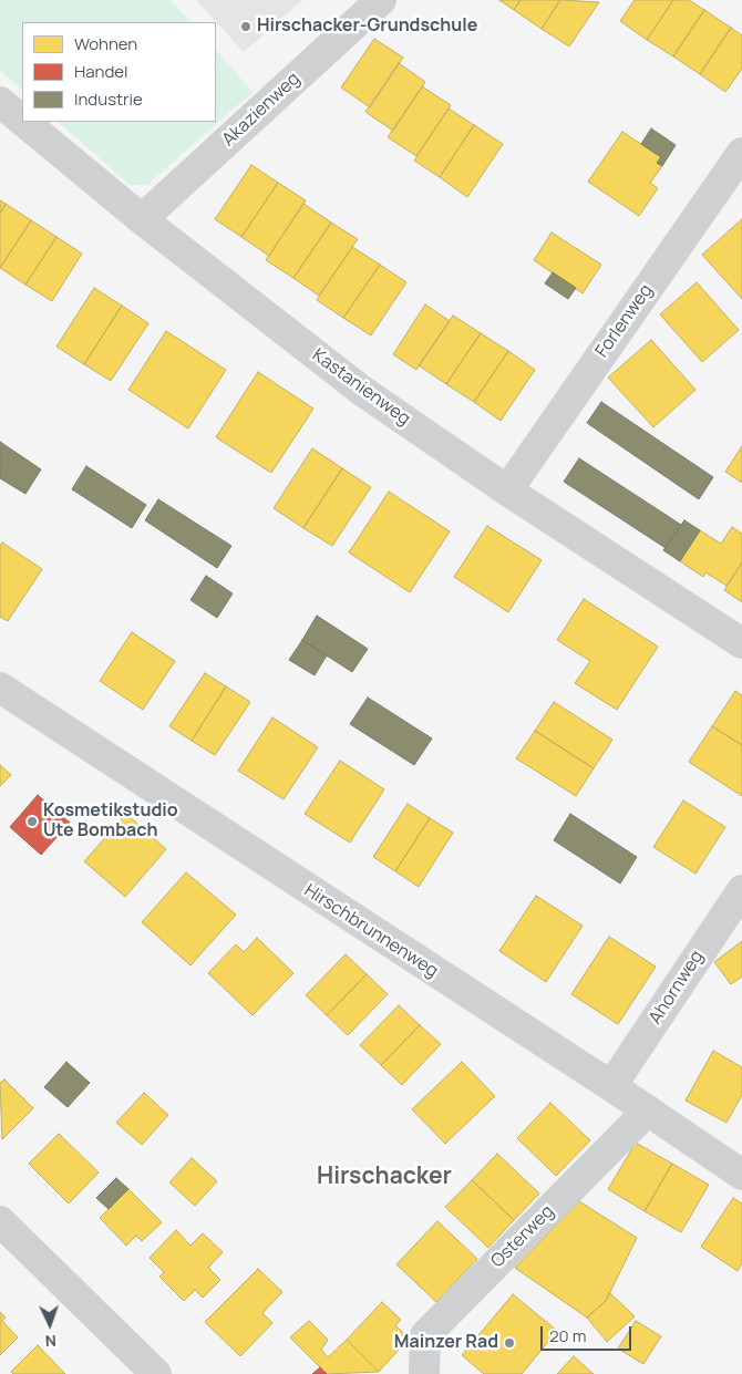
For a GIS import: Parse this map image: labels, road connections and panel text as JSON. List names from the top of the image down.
{
  "streets": {
    "street": [
      "Akazienweg",
      "Forlenweg",
      "Kastanienweg",
      "Hirschbrunnenweg",
      "Ahornweg",
      "Osterweg"
    ]
  },
  "crossings": [
    ["Akazienweg", "Kastanienweg"],
    ["Forlenweg", "Kastanienweg"],
    ["Hirschbrunnenweg", "Ahornweg"],
    ["Hirschbrunnenweg", "Osterweg"]
  ],
  "districts": ["Hirschacker"],
  "places": ["Hirschacker-Grundschule", "Kosmetikstudio Ute Bombach", "Mainzer Rad"],
  "legend": ["Wohnen", "Handel", "Industrie"],
  "scale_bar": "20 m",
  "north": "bottom"
}
